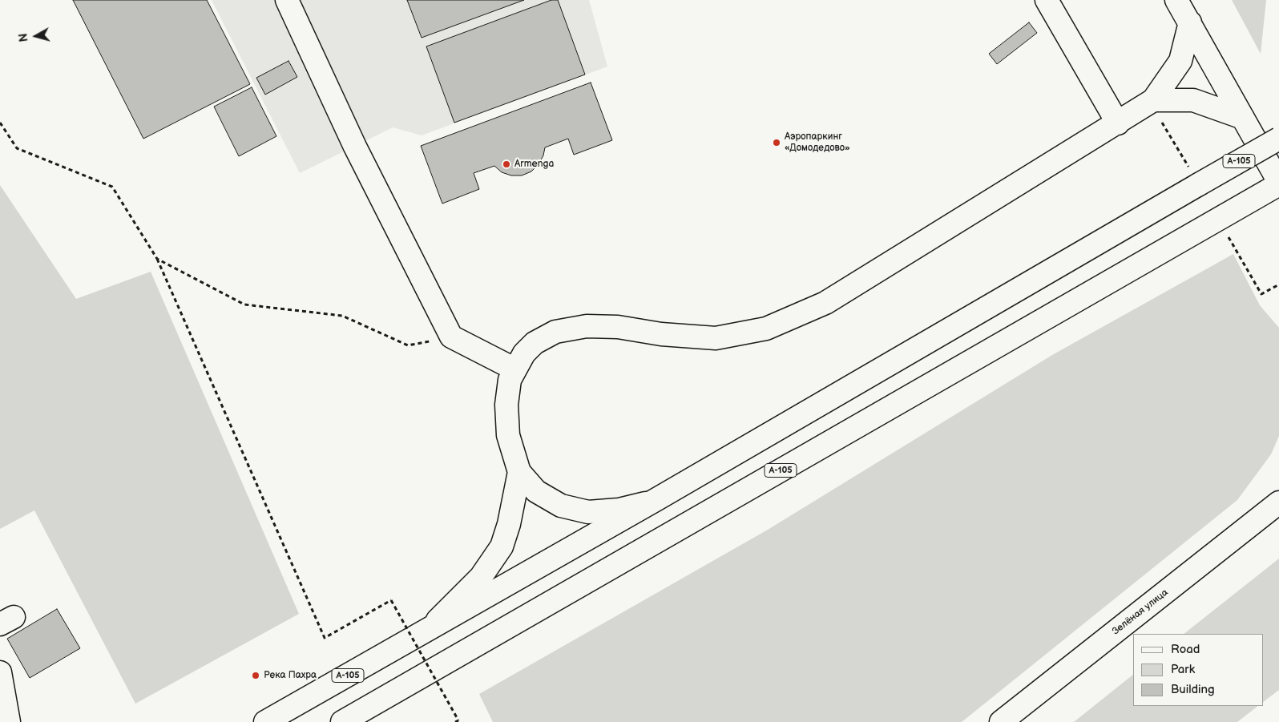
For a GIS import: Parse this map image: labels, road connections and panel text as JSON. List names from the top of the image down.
{
  "streets": {
    "main road": ["А-105", "Зелёная улица"]
  },
  "places": ["Аэропаркинг «Домодедово»", "Armenga", "Река Пахра"],
  "legend": ["Road", "Park", "Building"],
  "north": "left"
}
